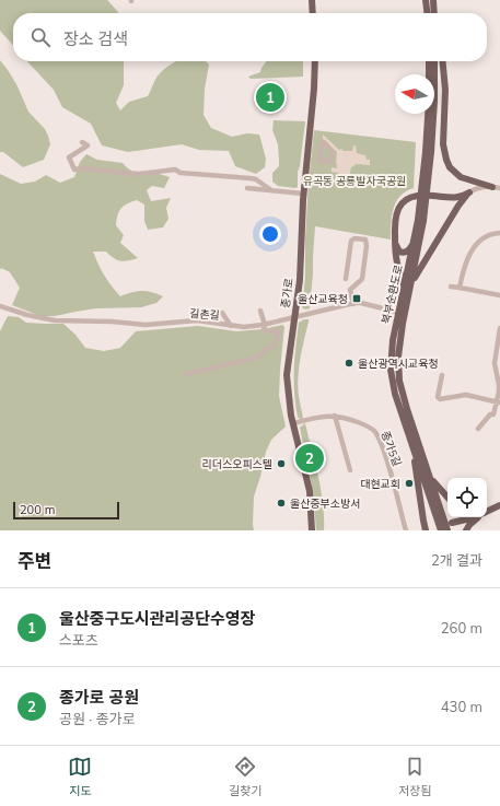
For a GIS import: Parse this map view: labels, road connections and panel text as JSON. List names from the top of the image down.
{
  "streets": {
    "main road": ["종가로", "북부순환도로"],
    "street": ["길촌길", "종가5길"]
  },
  "crossings": [
    ["종가로", "길촌길"],
    ["종가로", "종가5길"],
    ["북부순환도로", "길촌길"]
  ],
  "parks": ["유곡동 공룡발자국공원"],
  "places": {
    "transit": ["울산교육청"],
    "other": [
      "울산광역시교육청",
      "리더스오피스텔",
      "대현교회",
      "울산중부소방서"
    ]
  },
  "scale_bar": "200 m",
  "north": "left",
  "page": {
    "search": "장소 검색",
    "pins": ["1", "2"],
    "scale": "200 m",
    "heading": ["주변", "2개 결과"],
    "list": [
      {
        "mark": "1",
        "name": "울산중구도시관리공단수영장",
        "note": "스포츠",
        "value": "260 m"
      },
      {
        "mark": "2",
        "name": "종가로 공원",
        "note": "공원 · 종가로",
        "value": "430 m"
      }
    ],
    "nav": ["지도", "길찾기", "저장됨"]
  }
}
